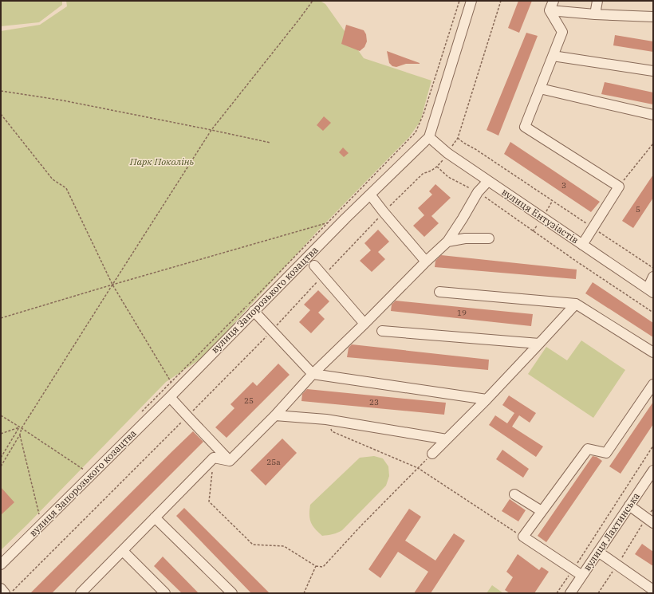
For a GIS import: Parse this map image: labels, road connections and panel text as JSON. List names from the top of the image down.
{
  "streets": {
    "street": ["вулиця Ентузіастів", "вулиця Запорозького козацтва", "вулиця Лахтинська"]
  },
  "crossings": [
    ["вулиця Ентузіастів", "вулиця Запорозького козацтва"]
  ],
  "parks": ["Парк Поколінь"],
  "house_numbers": [
    "3",
    "5",
    "19",
    "25",
    "23",
    "25а"
  ]
}
